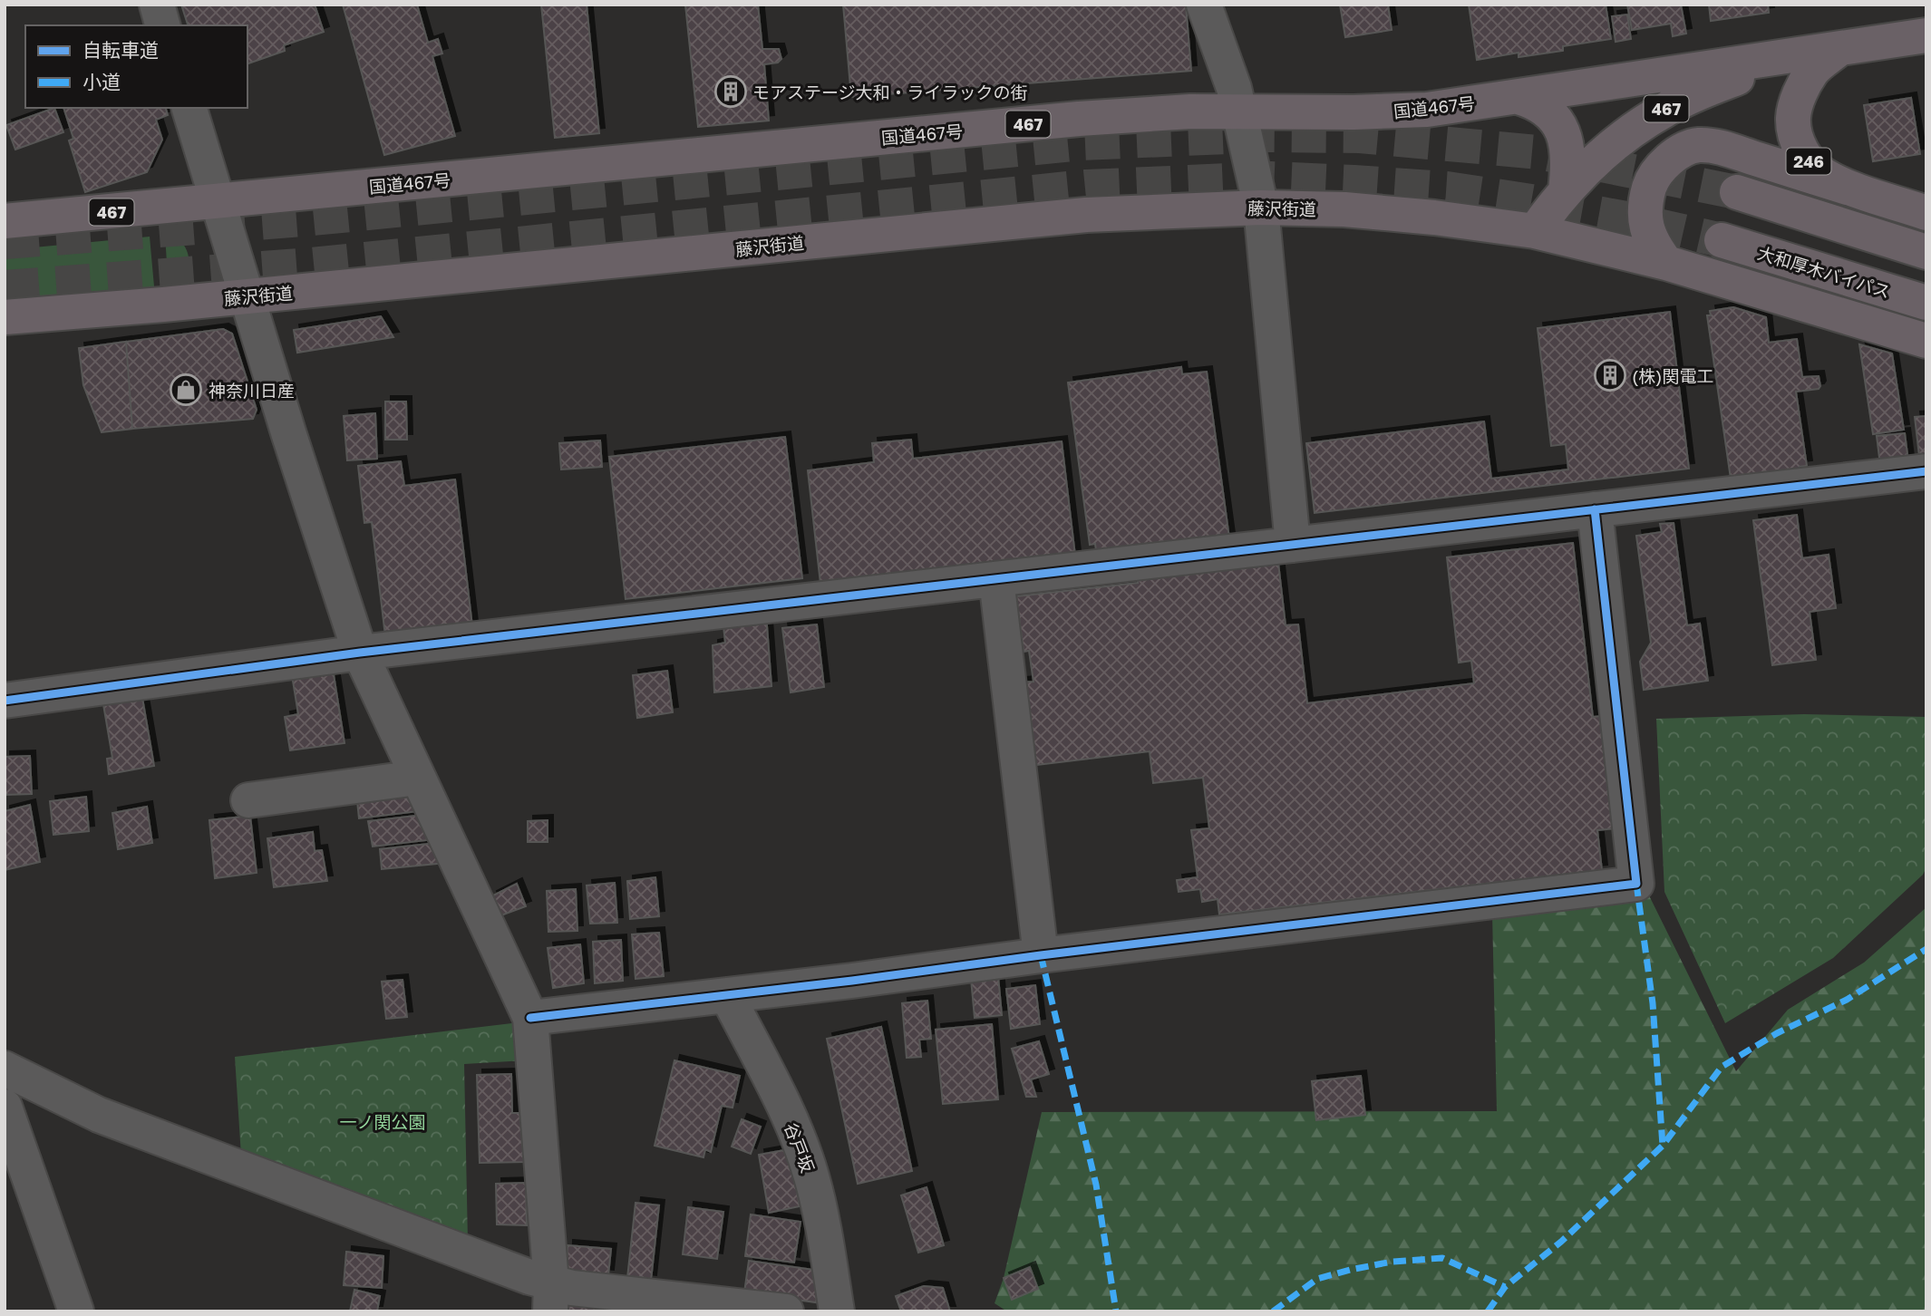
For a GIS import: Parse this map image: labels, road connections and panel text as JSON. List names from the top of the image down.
{
  "streets": {
    "highway": [
      "国道467号",
      "467",
      "246",
      "藤沢街道",
      "大和厚木バイパス"
    ],
    "street": ["谷戸坂"]
  },
  "crossings": [
    ["国道467号", "246"],
    ["国道467号", "藤沢街道"]
  ],
  "parks": ["一ノ関公園"],
  "places": {
    "building": ["モアステージ大和・ライラックの街", "(株)関電工"],
    "shop": ["神奈川日産"]
  },
  "legend": ["自転車道", "小道"]
}
